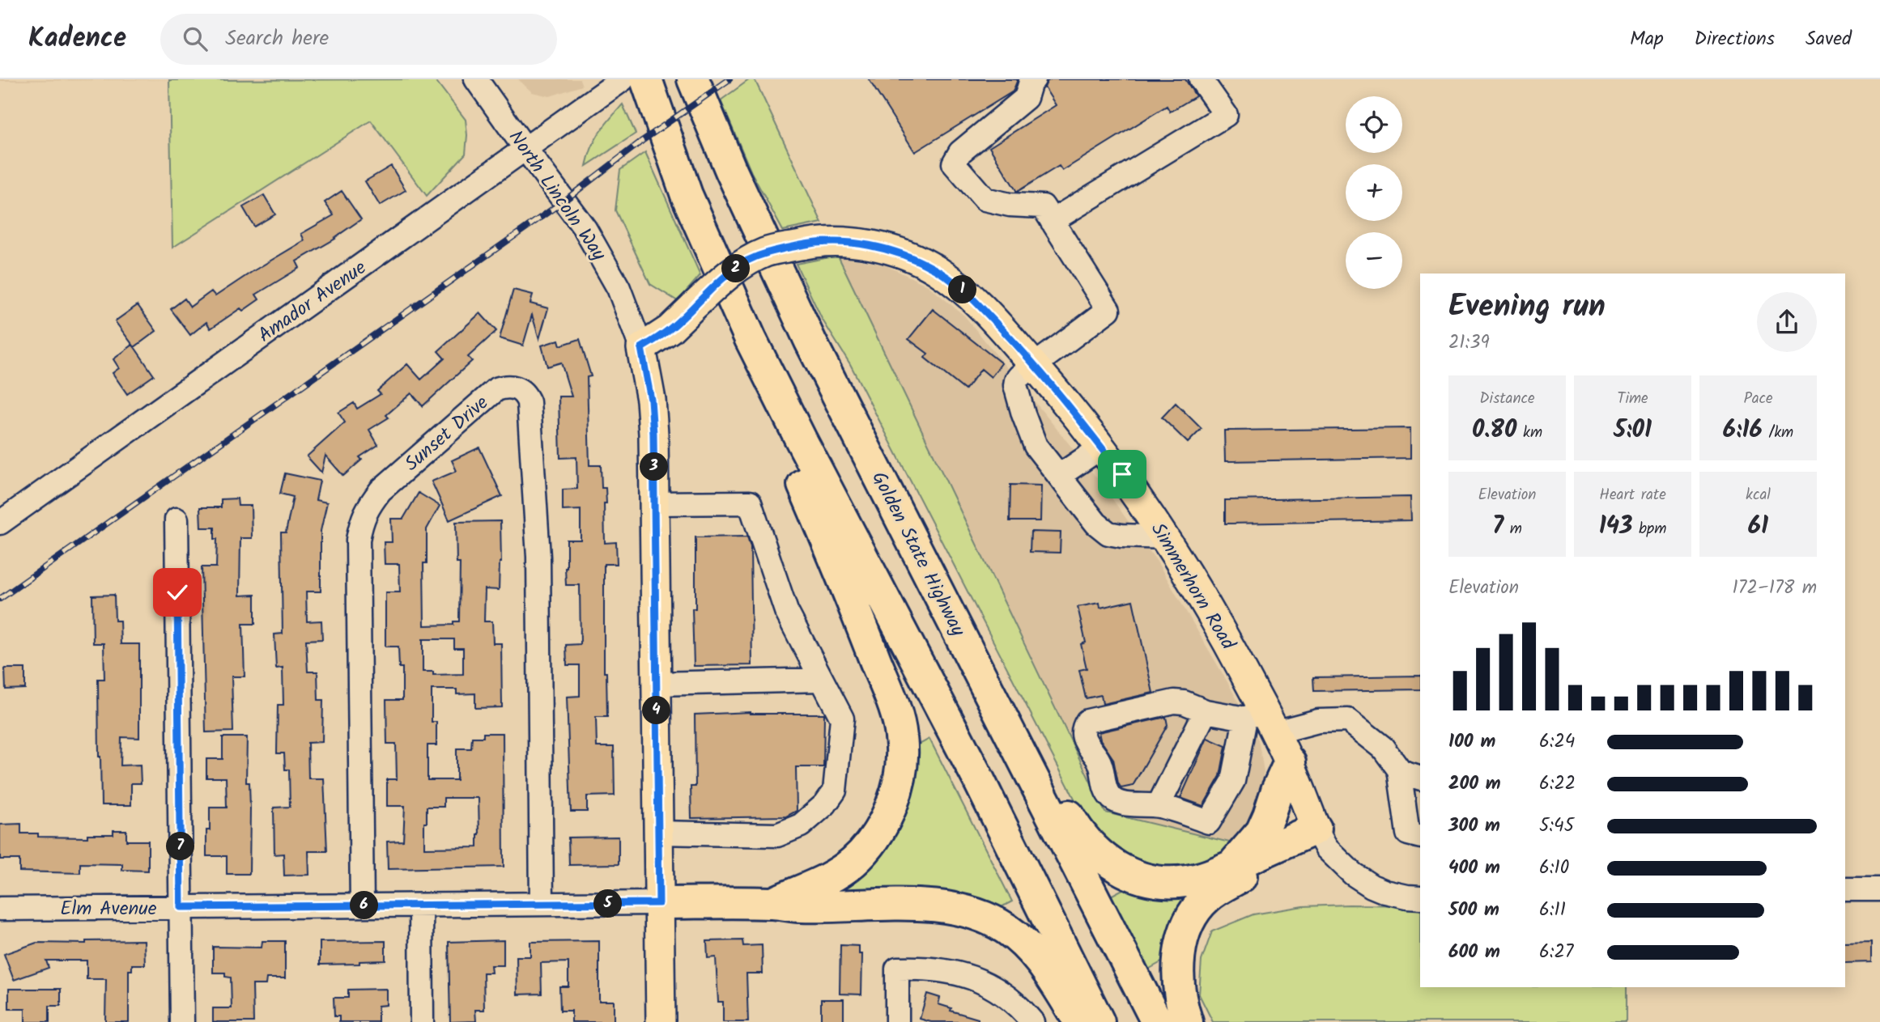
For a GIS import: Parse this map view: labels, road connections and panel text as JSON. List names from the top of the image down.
{
  "streets": {
    "highway": ["Golden State Highway"],
    "main road": ["North Lincoln Way", "Simmerhorn Road"],
    "street": ["Amador Avenue", "Sunset Drive", "Elm Avenue"]
  },
  "crossings": [
    ["North Lincoln Way", "Amador Avenue"],
    ["North Lincoln Way", "Simmerhorn Road"],
    ["North Lincoln Way", "Elm Avenue"],
    ["Sunset Drive", "Elm Avenue"]
  ],
  "page": {
    "header": "Kadence",
    "search": "Search here",
    "nav": ["Map", "Directions", "Saved"],
    "map_buttons": ["+", "−"],
    "pins": [
      "2",
      "1",
      "3",
      "4",
      "7",
      "5",
      "6"
    ],
    "heading": ["Evening run", "21:39"],
    "stats": [
      ["Distance", "0.80 km"],
      ["Time", "5:01"],
      ["Pace", "6:16 /km"],
      ["Elevation", "7 m"],
      ["Heart rate", "143 bpm"],
      ["kcal", "61"]
    ],
    "chart": ["Elevation", "172–178 m"],
    "list": [
      {
        "name": "100 m",
        "note": "6:24"
      },
      {
        "name": "200 m",
        "note": "6:22"
      },
      {
        "name": "300 m",
        "note": "5:45"
      },
      {
        "name": "400 m",
        "note": "6:10"
      },
      {
        "name": "500 m",
        "note": "6:11"
      },
      {
        "name": "600 m",
        "note": "6:27"
      }
    ]
  }
}
